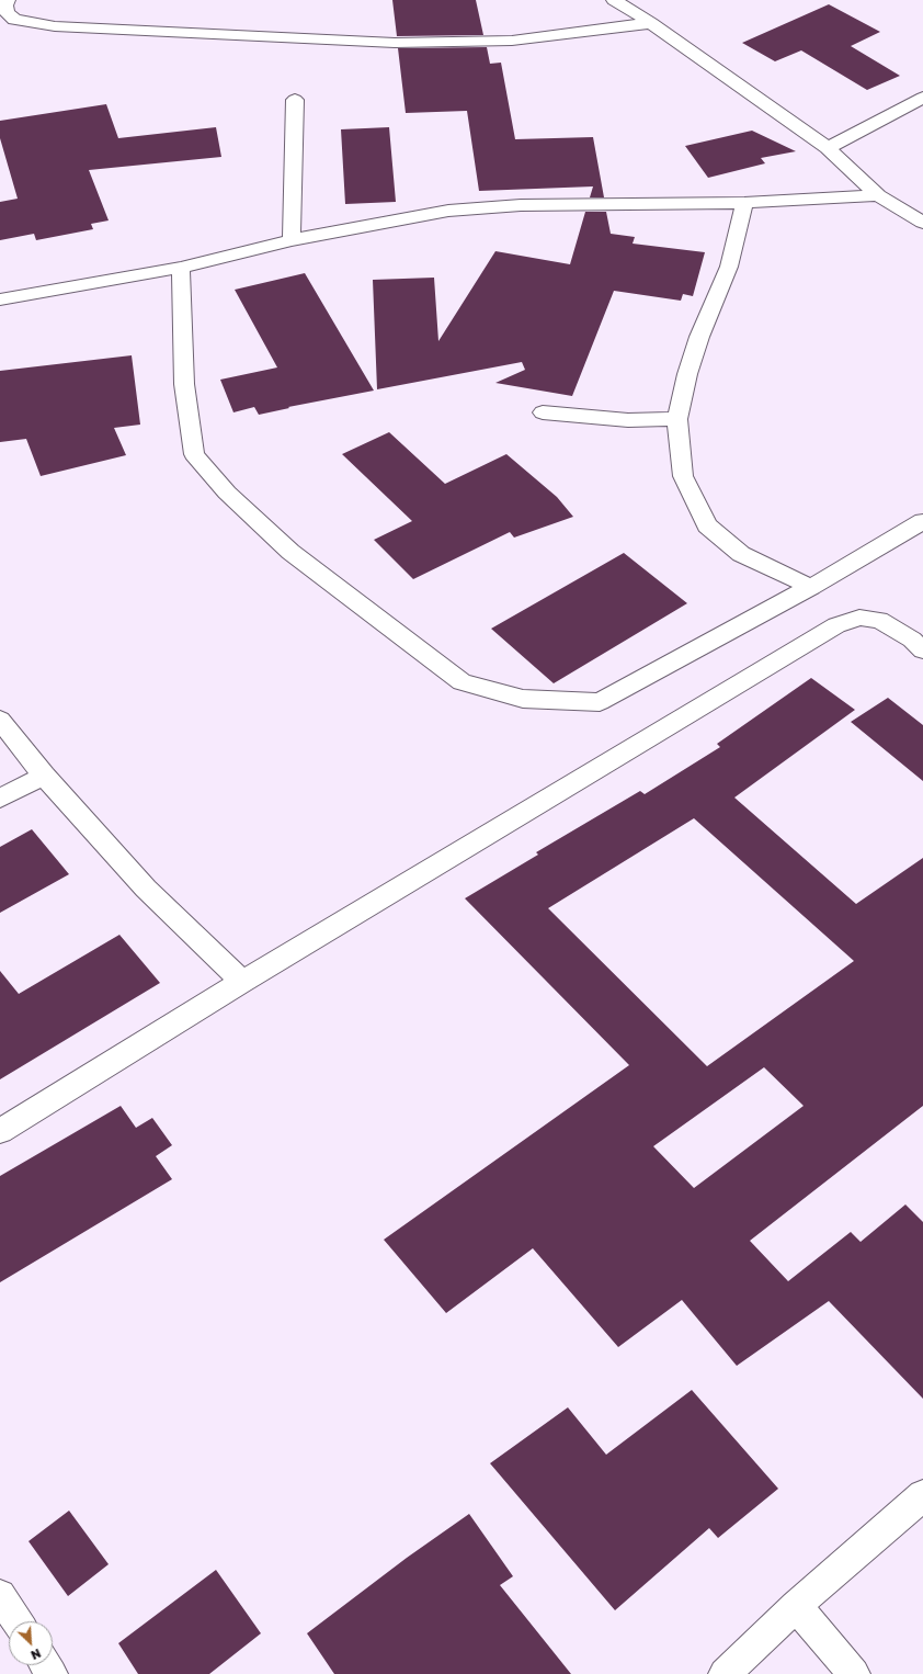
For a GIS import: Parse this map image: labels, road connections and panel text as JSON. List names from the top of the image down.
{
  "north": "bottom right"
}
